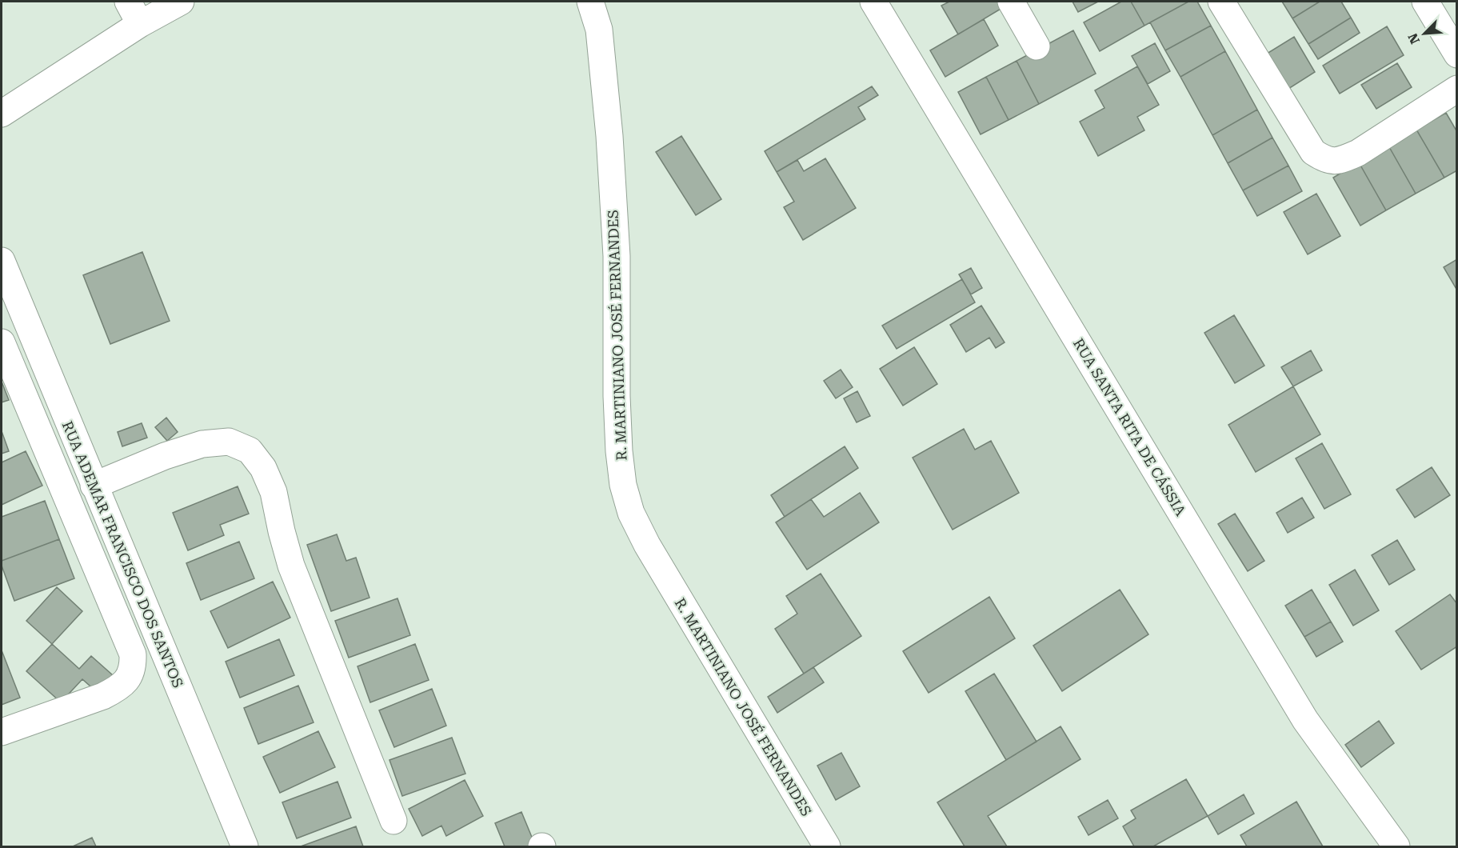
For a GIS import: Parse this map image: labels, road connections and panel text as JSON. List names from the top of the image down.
{
  "streets": {
    "street": ["R. MARTINIANO JOSÉ FERNANDES", "RUA SANTA RITA DE CÁSSIA", "RUA ADEMAR FRANCISCO DOS SANTOS"]
  },
  "north": "bottom left"
}
